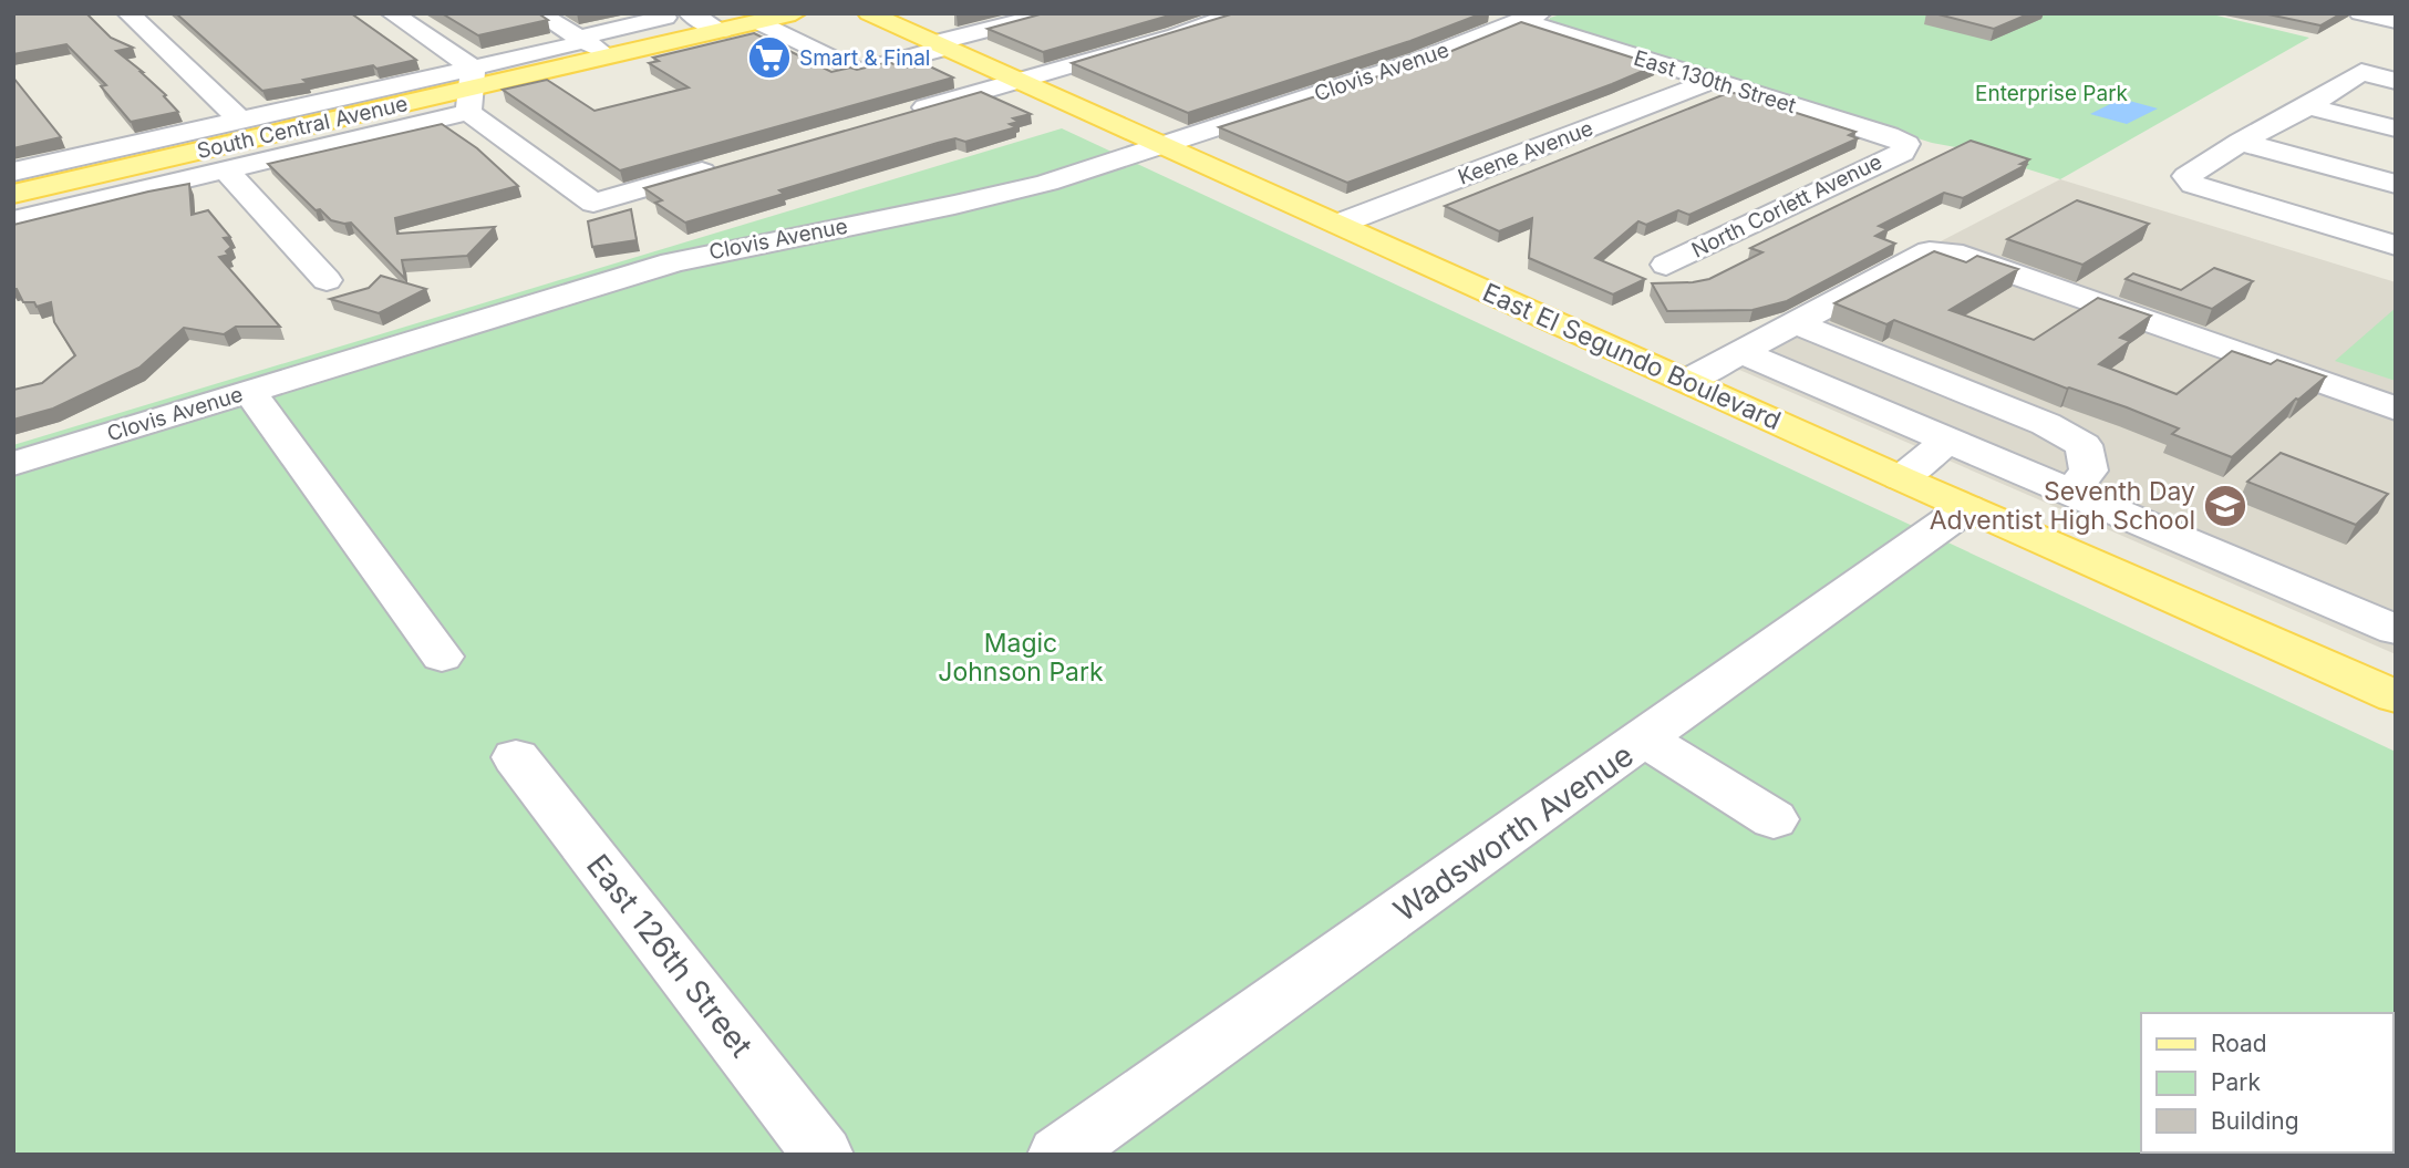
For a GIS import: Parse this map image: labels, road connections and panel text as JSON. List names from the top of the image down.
{
  "streets": {
    "main road": ["South Central Avenue", "East El Segundo Boulevard"],
    "street": [
      "Clovis Avenue",
      "East 130th Street",
      "Keene Avenue",
      "North Corlett Avenue",
      "Wadsworth Avenue",
      "East 126th Street"
    ]
  },
  "crossings": [
    ["Clovis Avenue", "East 130th Street"],
    ["Clovis Avenue", "East El Segundo Boulevard"],
    ["East 130th Street", "Keene Avenue"],
    ["East 130th Street", "North Corlett Avenue"],
    ["Keene Avenue", "East El Segundo Boulevard"],
    ["East El Segundo Boulevard", "Wadsworth Avenue"]
  ],
  "parks": ["Enterprise Park", "Magic Johnson Park"],
  "places": {
    "supermarket": ["Smart & Final"],
    "school or university": ["Seventh Day Adventist High School"]
  },
  "legend": ["Road", "Park", "Building"]
}
